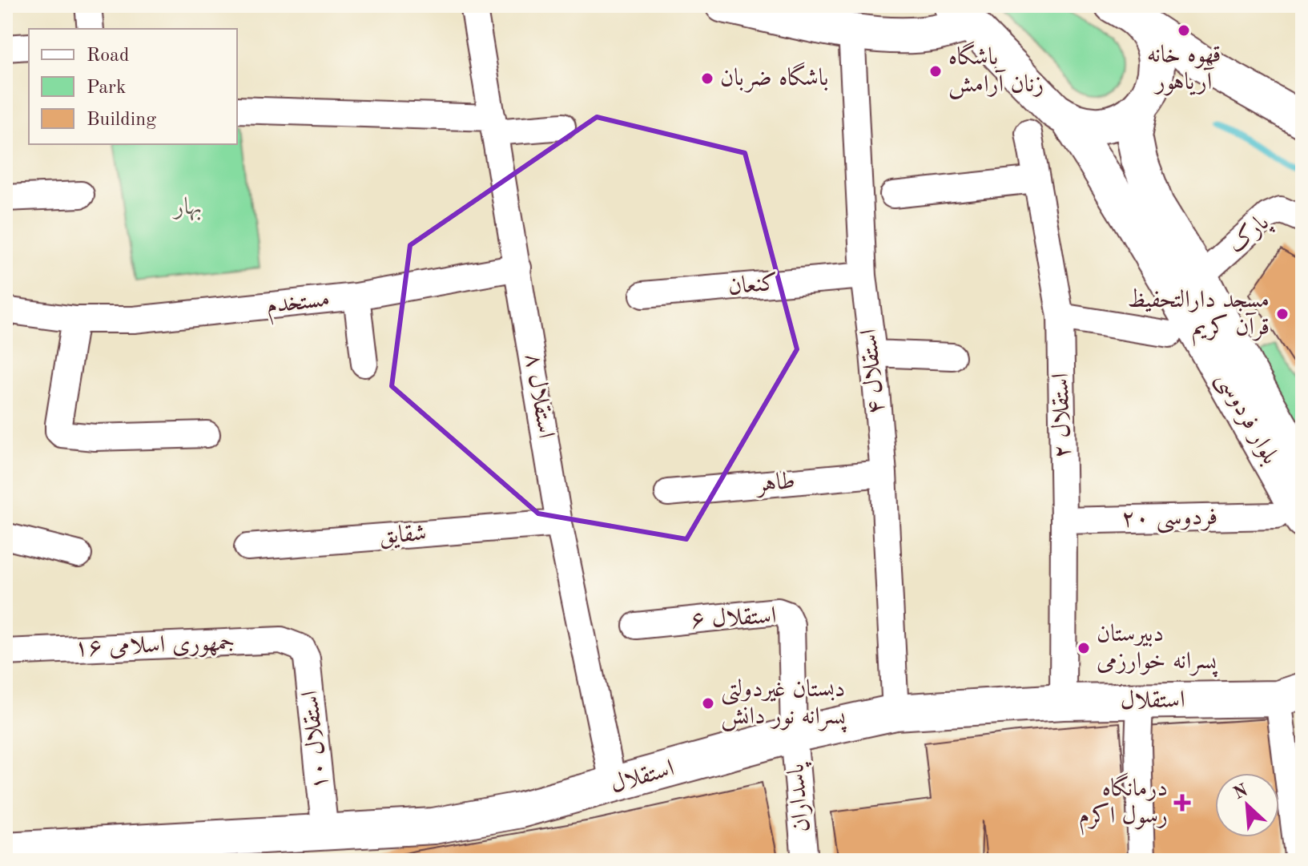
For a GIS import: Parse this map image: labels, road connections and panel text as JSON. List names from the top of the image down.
{
  "streets": {
    "street": [
      "پارک",
      "کنعان",
      "مستخدم",
      "استقلال ۴",
      "استقلال ۸",
      "استقلال ۲",
      "بلوار فردوسی",
      "طاهر",
      "فردوسی ۲۰",
      "شقایق",
      "استقلال ۶",
      "جمهوری اسلامی ۱۶",
      "استقلال",
      "استقلال ۱۰",
      "پاسداران"
    ]
  },
  "crossings": [
    ["پارک", "بلوار فردوسی"],
    ["کنعان", "استقلال ۴"],
    ["مستخدم", "استقلال ۸"],
    ["استقلال ۴", "طاهر"],
    ["استقلال ۴", "استقلال"],
    ["استقلال ۸", "شقایق"],
    ["استقلال ۸", "استقلال"],
    ["استقلال ۲", "فردوسی ۲۰"],
    ["استقلال ۲", "استقلال"],
    ["بلوار فردوسی", "فردوسی ۲۰"],
    ["استقلال ۶", "استقلال"],
    ["استقلال ۶", "پاسداران"],
    ["جمهوری اسلامی ۱۶", "استقلال ۱۰"],
    ["استقلال", "استقلال ۱۰"],
    ["استقلال", "پاسداران"]
  ],
  "parks": ["بهار"],
  "places": {
    "other": [
      "قهوه خانه آریاهور",
      "باشگاه زنان آرامش",
      "باشگاه ضربان",
      "مسجد دارالتحفیظ قرآن کریم",
      "دبیرستان پسرانه خوارزمی",
      "دبستان غیردولتی پسرانه نور دانش"
    ],
    "health": ["درمانگاه رسول اکرم"]
  },
  "legend": ["Road", "Park", "Building"],
  "north": "top left"
}
